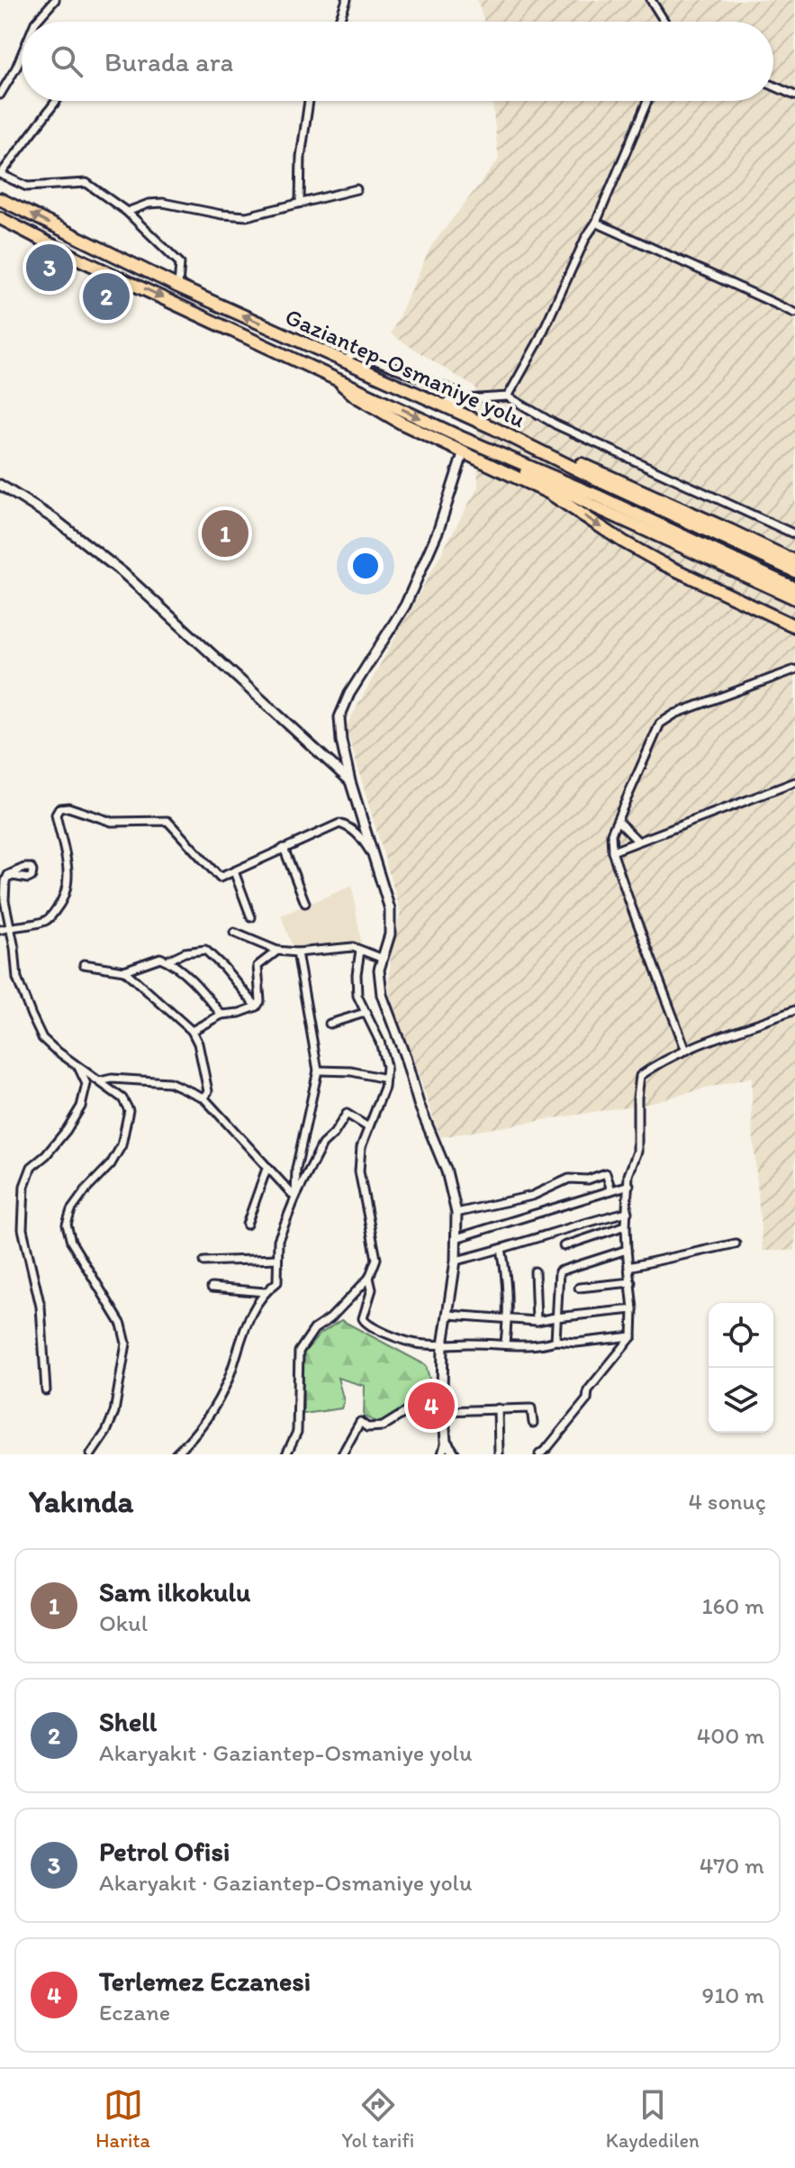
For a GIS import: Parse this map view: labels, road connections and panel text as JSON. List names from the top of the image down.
{
  "streets": {
    "highway": ["Gaziantep-Osmaniye yolu"]
  },
  "page": {
    "search": "Burada ara",
    "pins": [
      "3",
      "2",
      "1",
      "4"
    ],
    "heading": ["Yakında", "4 sonuç"],
    "list": [
      {
        "mark": "1",
        "name": "Sam ilkokulu",
        "note": "Okul",
        "value": "160 m"
      },
      {
        "mark": "2",
        "name": "Shell",
        "note": "Akaryakıt · Gaziantep-Osmaniye yolu",
        "value": "400 m"
      },
      {
        "mark": "3",
        "name": "Petrol Ofisi",
        "note": "Akaryakıt · Gaziantep-Osmaniye yolu",
        "value": "470 m"
      },
      {
        "mark": "4",
        "name": "Terlemez Eczanesi",
        "note": "Eczane",
        "value": "910 m"
      }
    ],
    "nav": ["Harita", "Yol tarifi", "Kaydedilen"]
  }
}
